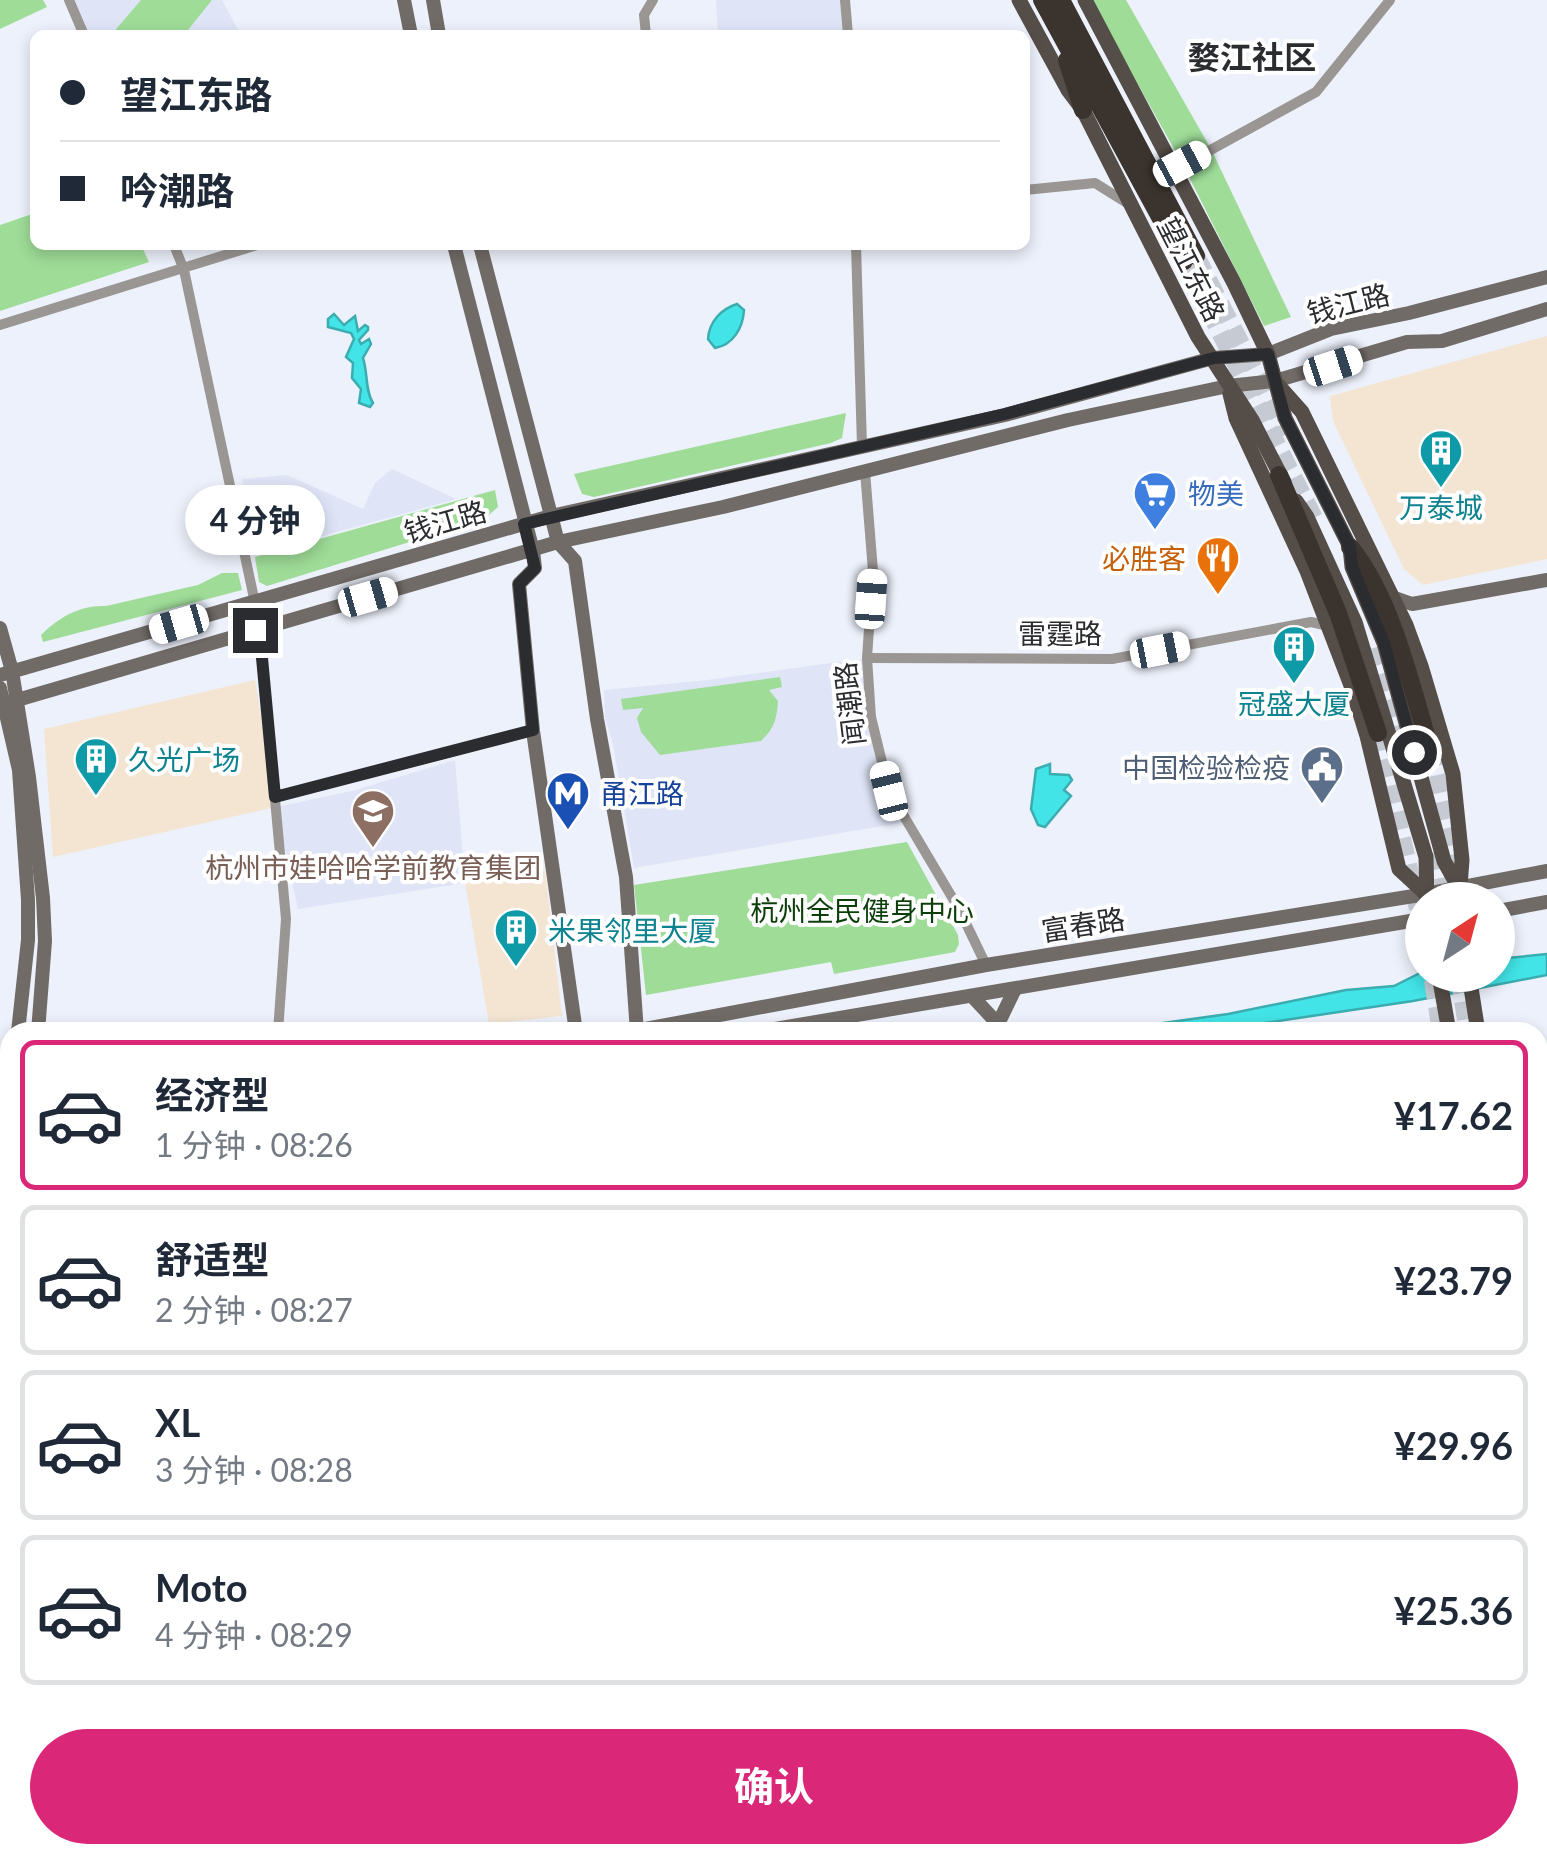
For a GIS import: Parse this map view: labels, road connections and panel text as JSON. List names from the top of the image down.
{
  "streets": {
    "main road": ["望江东路", "钱江路", "富春路"],
    "street": ["雷霆路", "闻潮路"]
  },
  "crossings": [
    ["望江东路", "钱江路"],
    ["钱江路", "闻潮路"],
    ["雷霆路", "闻潮路"],
    ["闻潮路", "富春路"]
  ],
  "districts": ["婺江社区"],
  "parks": ["杭州全民健身中心"],
  "places": {
    "building": [
      "万泰城",
      "冠盛大厦",
      "久光广场",
      "米果邻里大厦"
    ],
    "supermarket": ["物美"],
    "restaurant": ["必胜客"],
    "public building": ["中国检验检疫"],
    "metro station": ["甬江路"],
    "school or university": ["杭州市娃哈哈学前教育集团"]
  },
  "north": "top right",
  "page": {
    "banner": ["望江东路", "吟潮路"],
    "bubble": "4 分钟",
    "list": [
      {
        "name": "经济型",
        "note": "1 分钟 · 08:26",
        "value": "¥17.62"
      },
      {
        "name": "舒适型",
        "note": "2 分钟 · 08:27",
        "value": "¥23.79"
      },
      {
        "name": "XL",
        "note": "3 分钟 · 08:28",
        "value": "¥29.96"
      },
      {
        "name": "Moto",
        "note": "4 分钟 · 08:29",
        "value": "¥25.36"
      }
    ],
    "buttons": "确认"
  }
}
